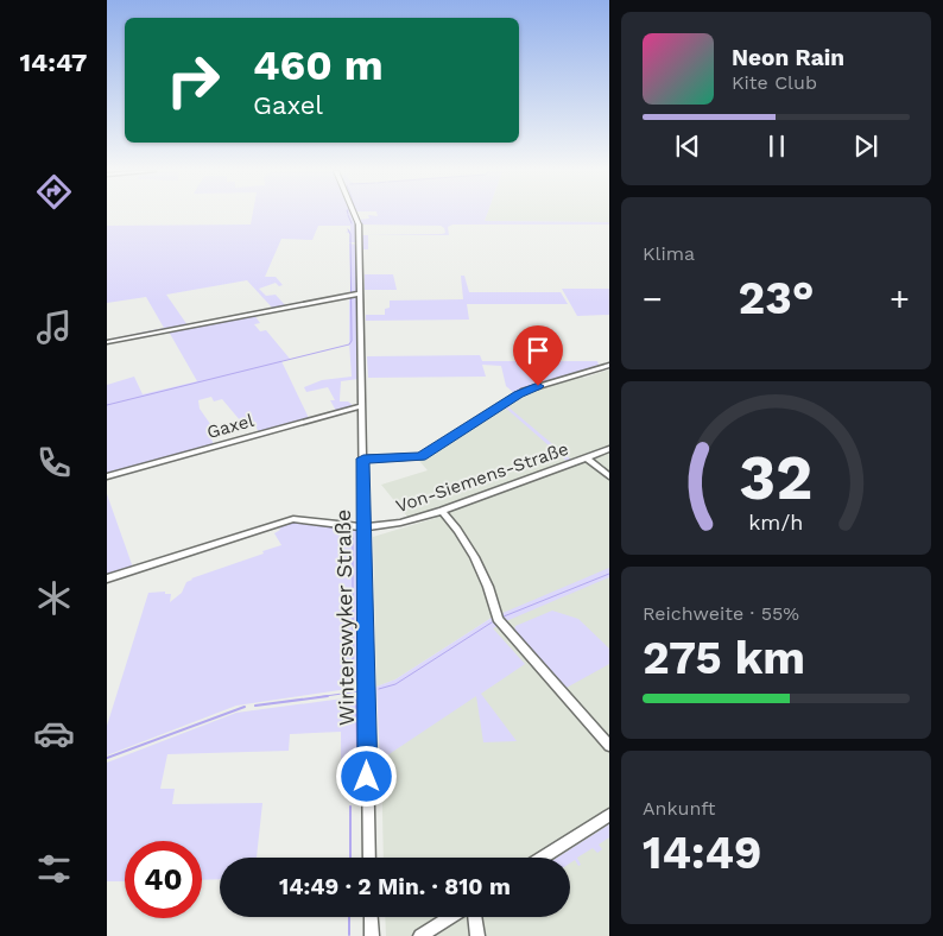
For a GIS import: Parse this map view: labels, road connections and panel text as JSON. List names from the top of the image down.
{
  "streets": {
    "street": ["Gaxel", "Von-Siemens-Straße", "Winterswyker Straße"]
  },
  "crossings": [
    ["Gaxel", "Winterswyker Straße"],
    ["Von-Siemens-Straße", "Winterswyker Straße"]
  ],
  "page": {
    "tabs": "14:47",
    "turn": ["460 m", "Gaxel"],
    "song": ["Neon Rain", "Kite Club"],
    "tile": [
      "Klima",
      ["Reichweite · 55%", "275 km"],
      ["Ankunft", "14:49"]
    ],
    "heat": ["−", "23°", "+"],
    "limit": "40",
    "trip": "14:49 · 2 Min. · 810 m",
    "gauge": ["32", "km/h"]
  }
}
